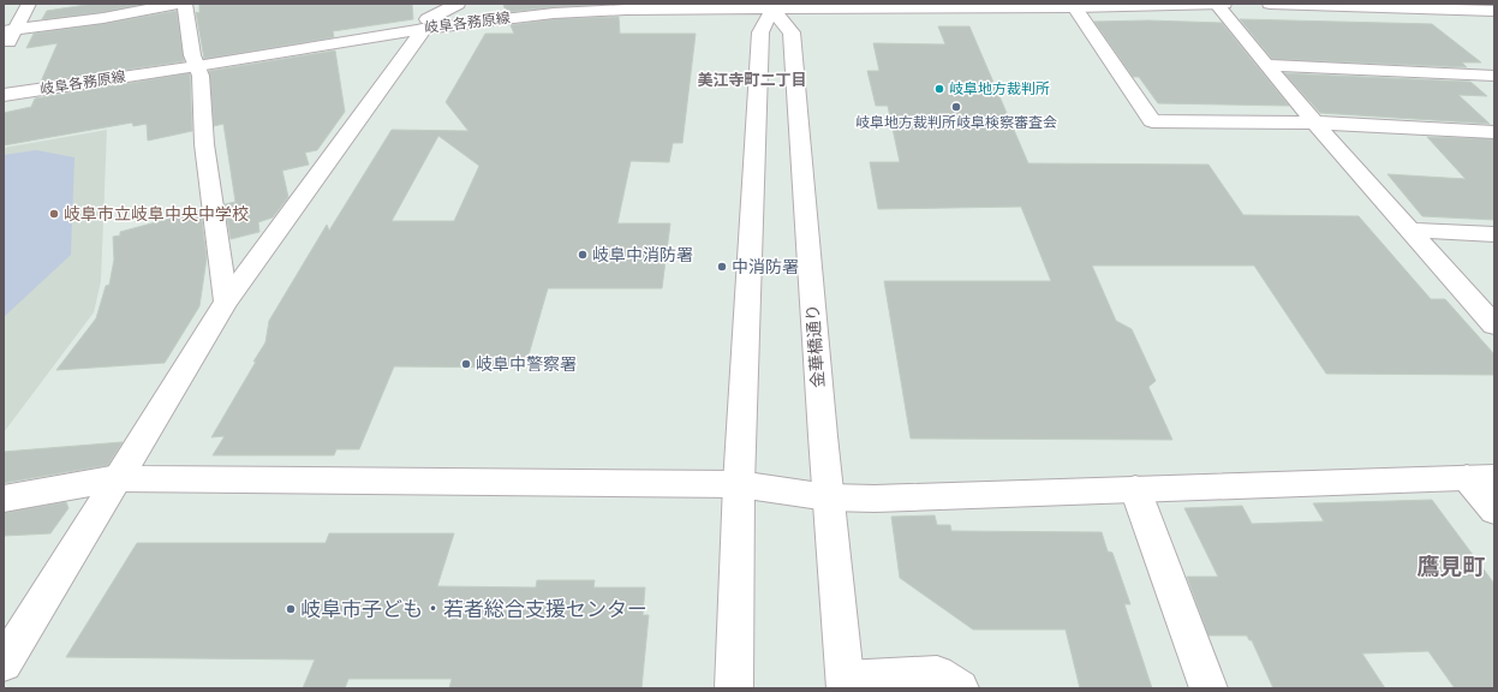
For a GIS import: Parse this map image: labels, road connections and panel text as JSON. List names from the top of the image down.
{
  "streets": {
    "street": ["岐阜各務原線", "金華橋通り"]
  },
  "crossings": [
    ["岐阜各務原線", "金華橋通り"]
  ],
  "districts": ["美江寺町二丁目", "鷹見町"],
  "places": [
    "岐阜地方裁判所",
    "岐阜地方裁判所岐阜検察審査会",
    "岐阜市立岐阜中央中学校",
    "岐阜中消防署",
    "中消防署",
    "岐阜中警察署",
    "岐阜市子ども・若者総合支援センター"
  ]
}
